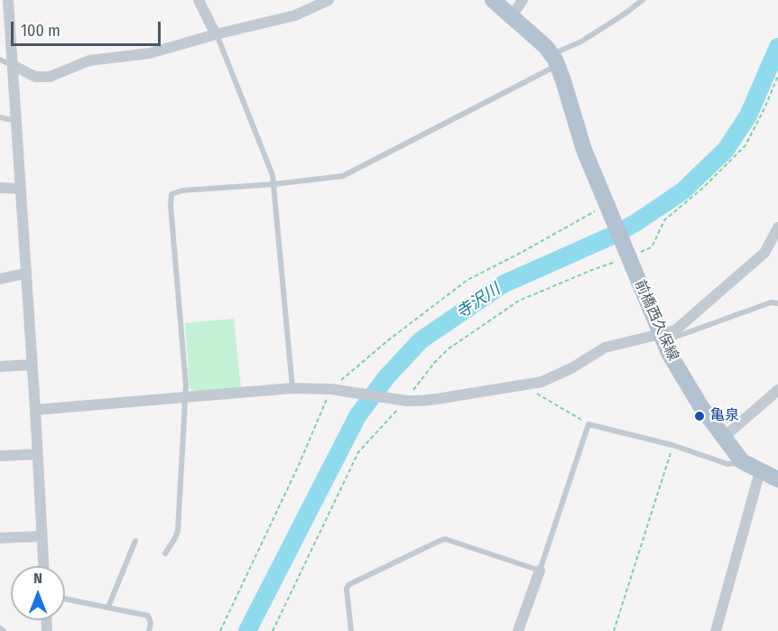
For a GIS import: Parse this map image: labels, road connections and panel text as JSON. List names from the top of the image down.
{
  "streets": {
    "main road": ["前橋西久保線"]
  },
  "water": ["寺沢川"],
  "places": ["亀泉"],
  "scale_bar": "100 m",
  "north": "top"
}
